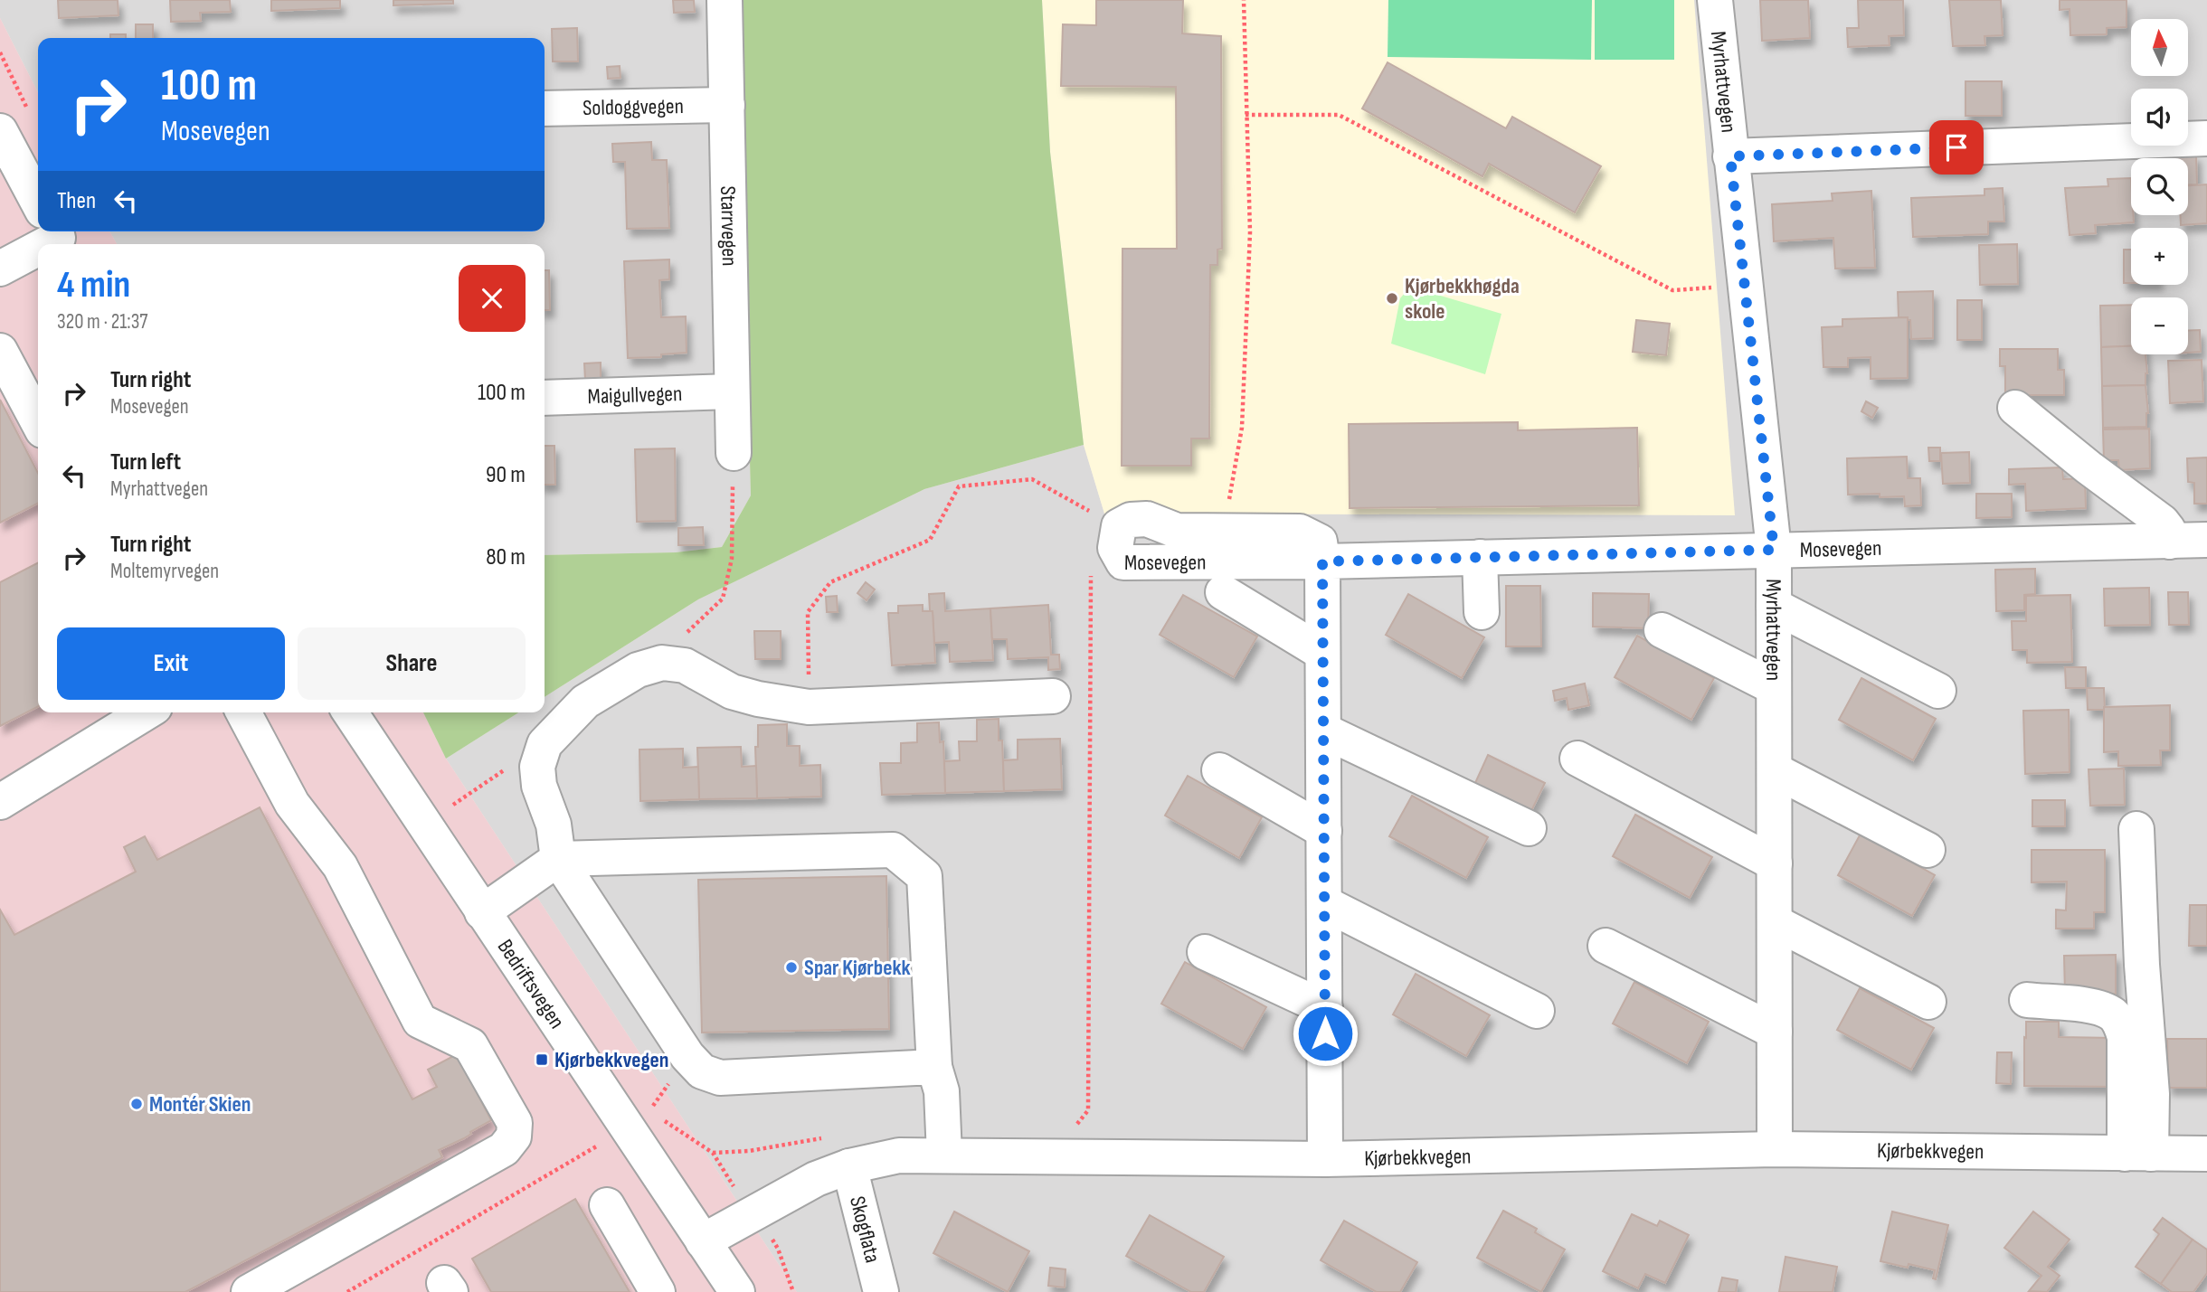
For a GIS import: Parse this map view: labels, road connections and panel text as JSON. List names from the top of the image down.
{
  "streets": {
    "street": [
      "Myrhattvegen",
      "Soldoggvegen",
      "Starrvegen",
      "Maigullvegen",
      "Mosevegen",
      "Bedriftsvegen",
      "Kjørbekkvegen",
      "Skogflata"
    ]
  },
  "crossings": [
    ["Myrhattvegen", "Mosevegen"],
    ["Myrhattvegen", "Kjørbekkvegen"],
    ["Soldoggvegen", "Starrvegen"],
    ["Starrvegen", "Maigullvegen"],
    ["Mosevegen", "Kjørbekkvegen"],
    ["Bedriftsvegen", "Kjørbekkvegen"],
    ["Kjørbekkvegen", "Skogflata"]
  ],
  "places": {
    "other": ["Kjørbekkhøgda skole", "Spar Kjørbekk", "Montér Skien"],
    "transit": ["Kjørbekkvegen"]
  },
  "north": "top",
  "page": {
    "map_buttons": ["+", "−"],
    "turn": ["100 m", "Mosevegen"],
    "then": "Then",
    "heading": ["4 min", "320 m · 21:37"],
    "list": [
      {
        "name": "Turn right",
        "note": "Mosevegen",
        "value": "100 m"
      },
      {
        "name": "Turn left",
        "note": "Myrhattvegen",
        "value": "90 m"
      },
      {
        "name": "Turn right",
        "note": "Moltemyrvegen",
        "value": "80 m"
      }
    ],
    "buttons": ["Exit", "Share"]
  }
}
